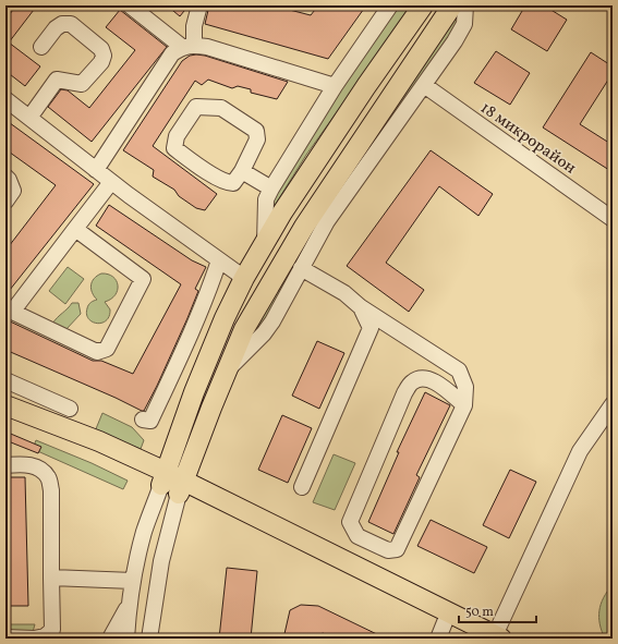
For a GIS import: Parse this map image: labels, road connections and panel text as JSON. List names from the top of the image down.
{
  "streets": {
    "street": ["18 микрорайон"]
  },
  "scale_bar": "50 m"
}
